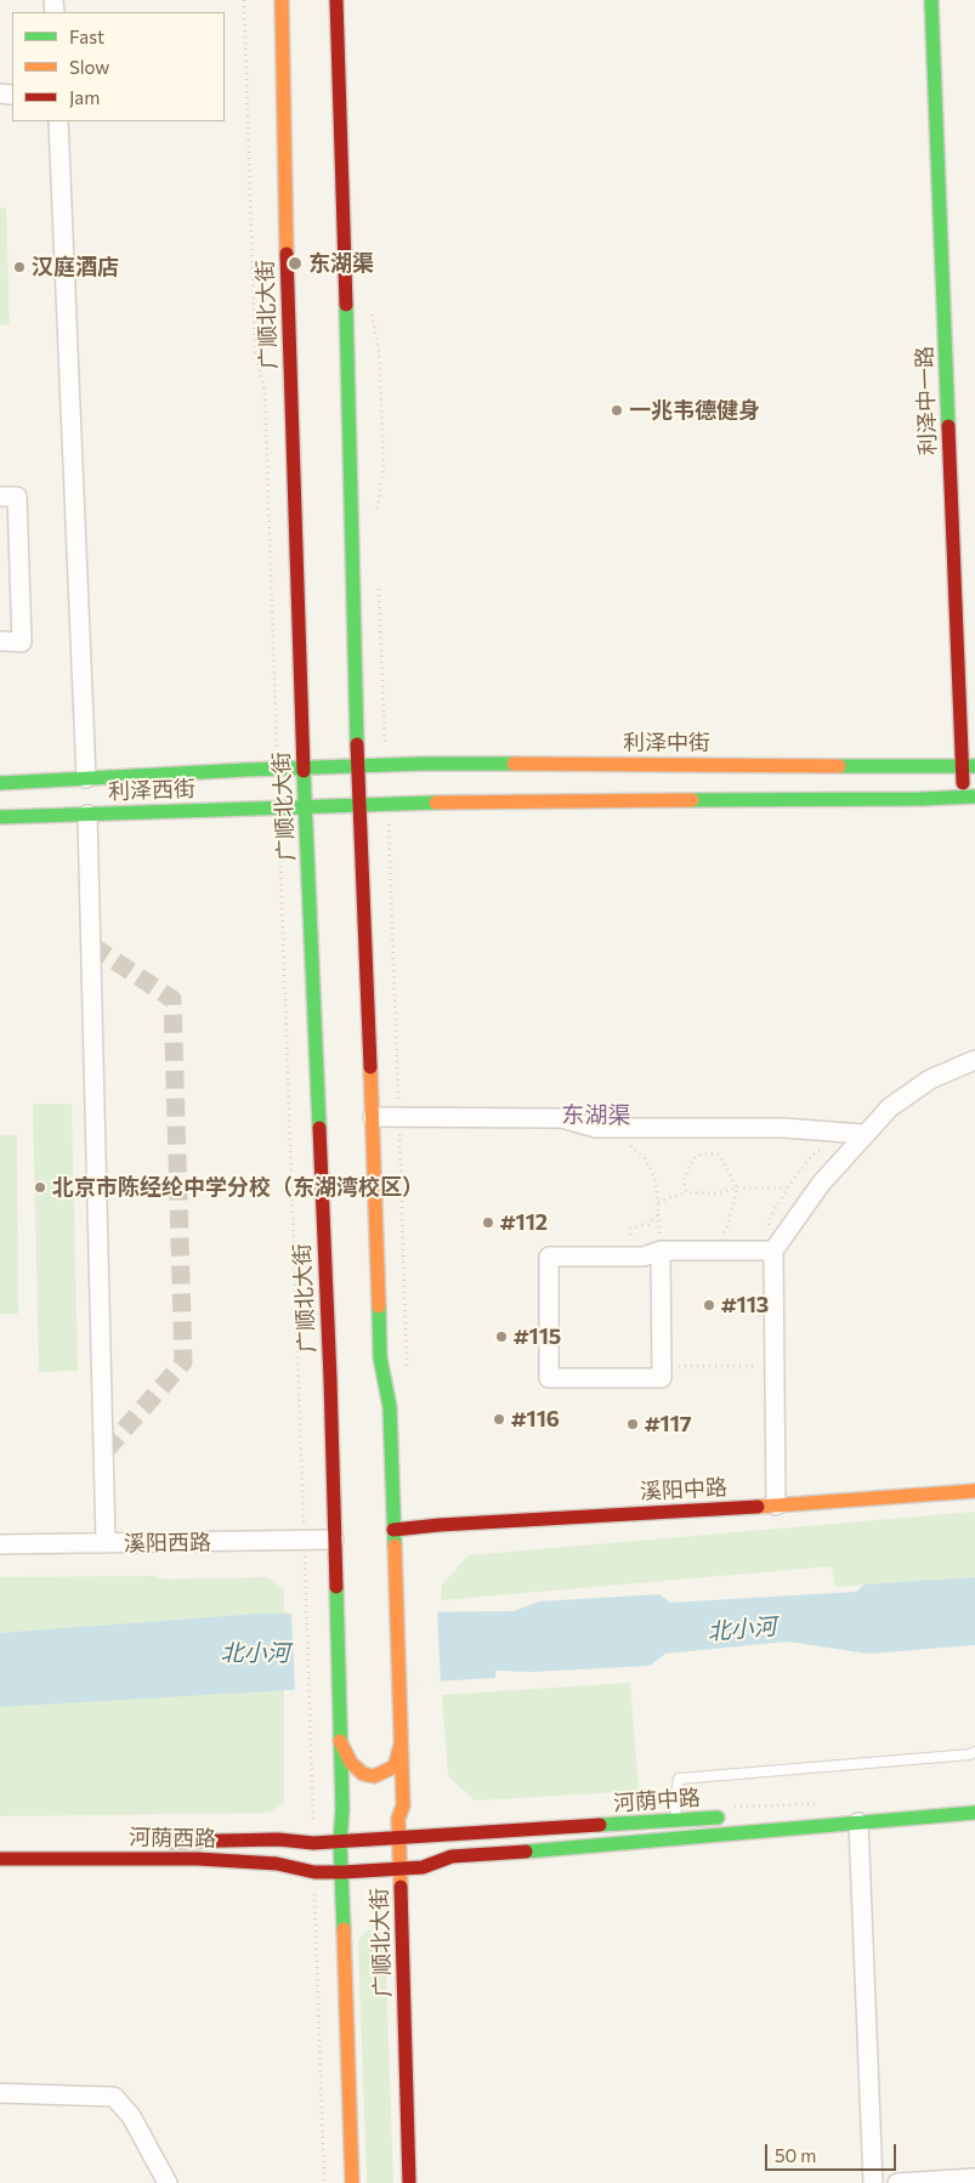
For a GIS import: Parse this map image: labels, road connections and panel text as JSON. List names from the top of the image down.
{
  "streets": {
    "street": [
      "广顺北大街",
      "利泽中一路",
      "利泽中街",
      "利泽西街",
      "溪阳中路",
      "溪阳西路",
      "河荫中路",
      "河荫西路"
    ]
  },
  "crossings": [
    ["广顺北大街", "利泽中街"],
    ["广顺北大街", "利泽西街"],
    ["广顺北大街", "溪阳中路"],
    ["广顺北大街", "溪阳西路"],
    ["广顺北大街", "河荫中路"],
    ["广顺北大街", "河荫西路"],
    ["利泽中一路", "利泽中街"],
    ["利泽中街", "利泽西街"],
    ["河荫中路", "河荫西路"]
  ],
  "districts": ["东湖渠"],
  "water": ["北小河"],
  "places": [
    "东湖渠",
    "汉庭酒店",
    "一兆韦德健身",
    "北京市陈经纶中学分校（东湖湾校区）",
    "#112",
    "#113",
    "#115",
    "#116",
    "#117"
  ],
  "legend": ["Fast", "Slow", "Jam"],
  "scale_bar": "50 m"
}
